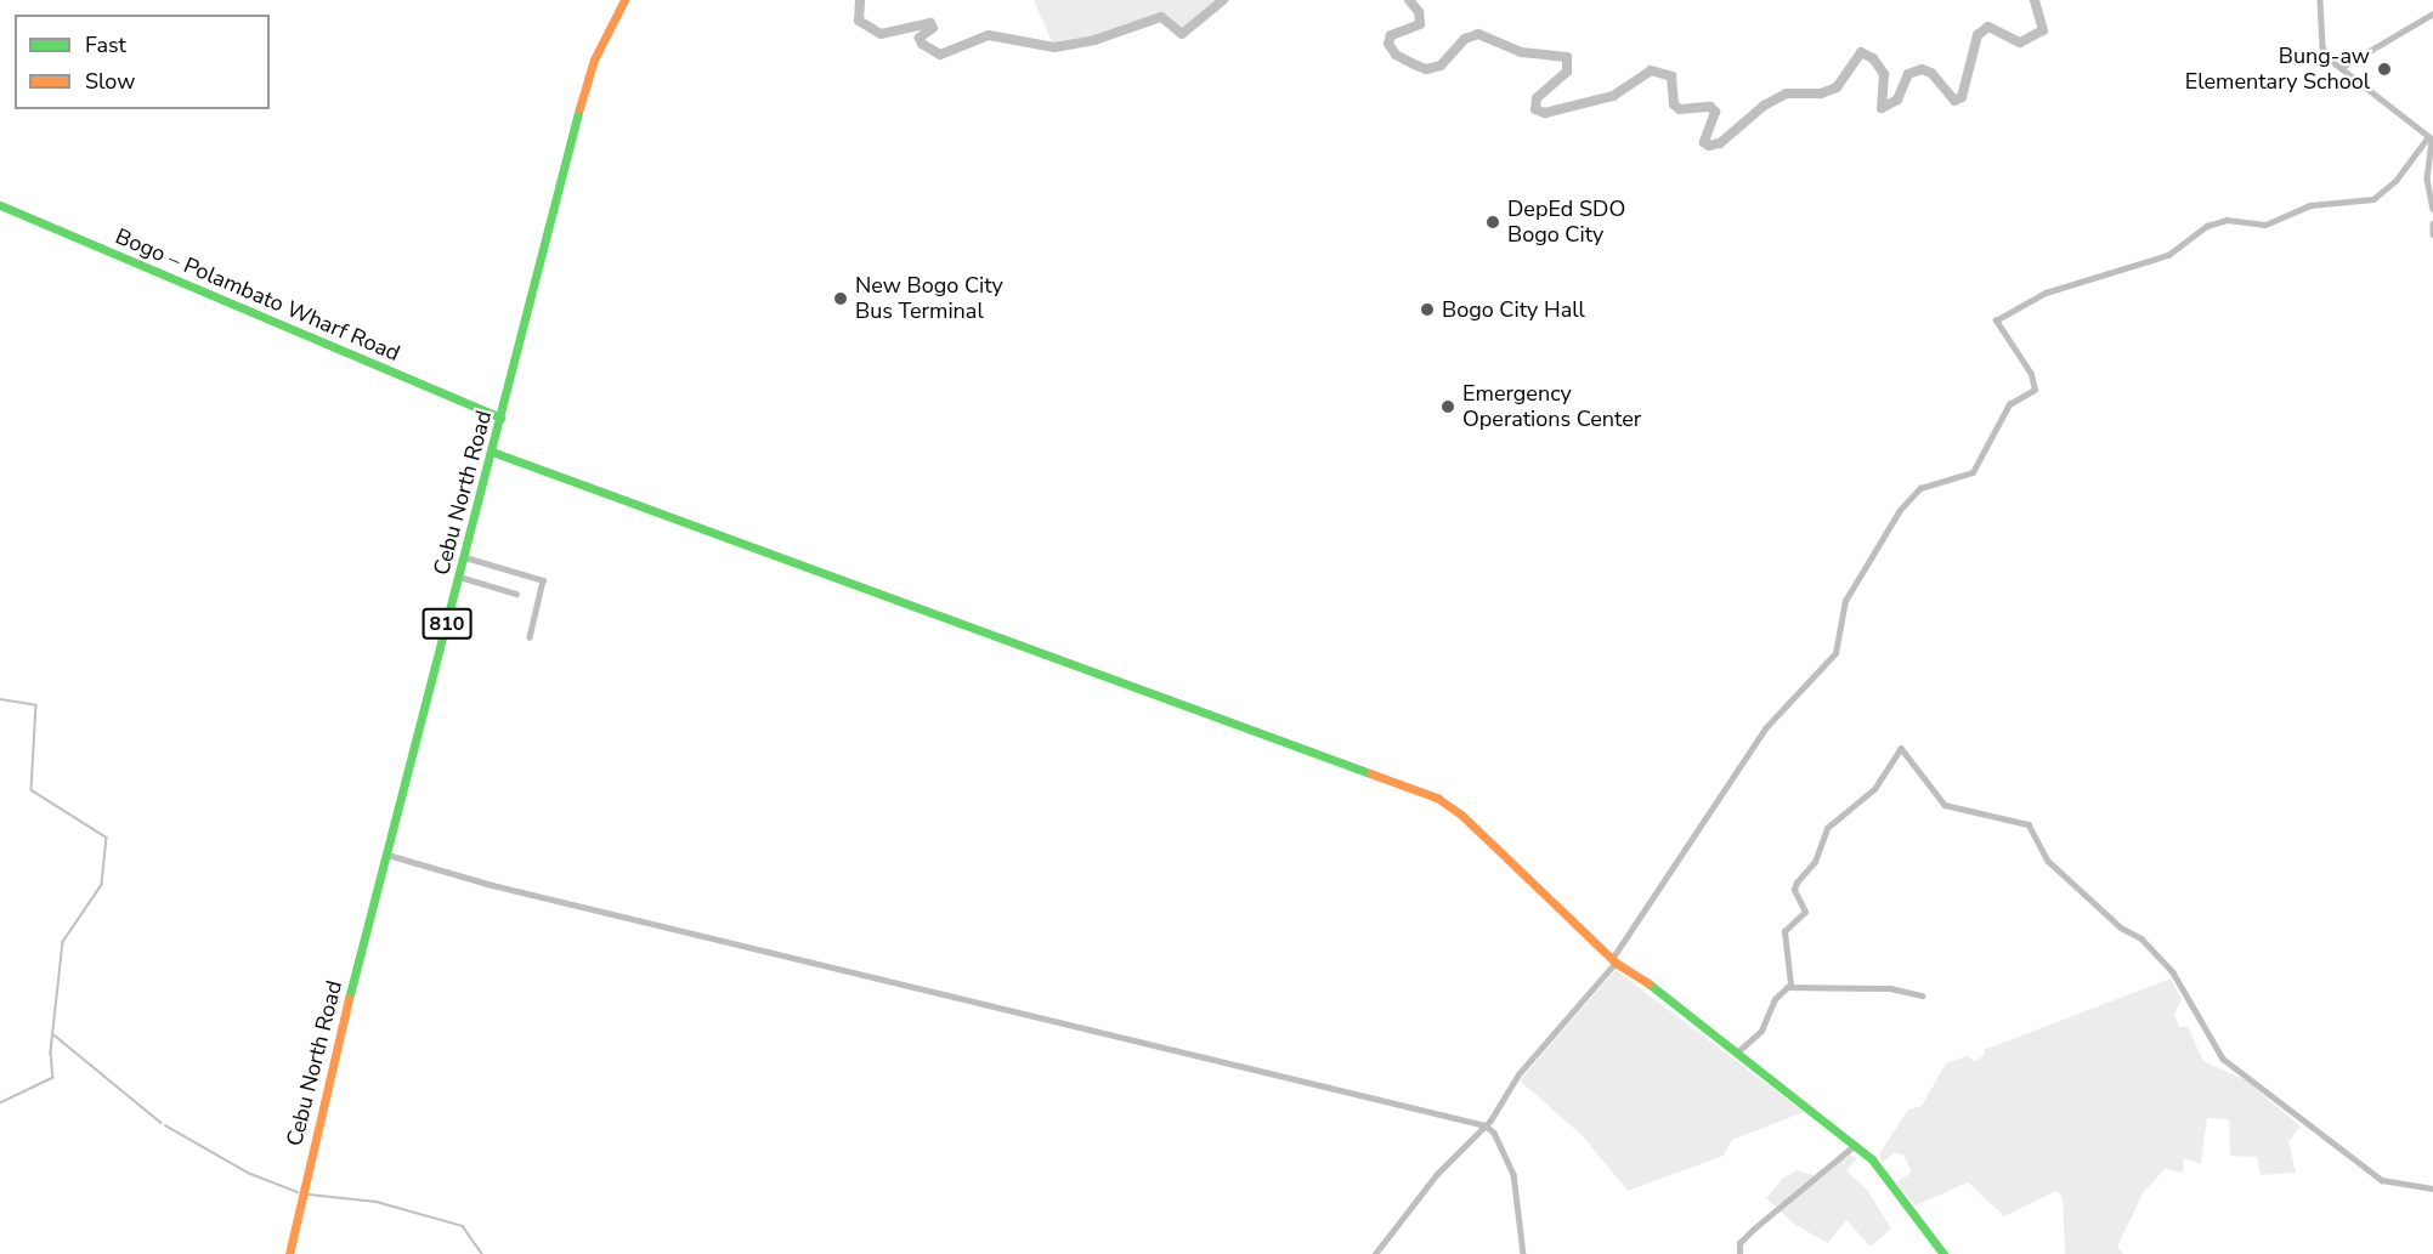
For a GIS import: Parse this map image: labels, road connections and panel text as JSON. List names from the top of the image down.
{
  "streets": {
    "main road": ["Bogo – Polambato Wharf Road", "Cebu North Road", "810"]
  },
  "crossings": [
    ["Bogo – Polambato Wharf Road", "Cebu North Road"]
  ],
  "places": [
    "Bung-aw Elementary School",
    "DepEd SDO Bogo City",
    "New Bogo City Bus Terminal",
    "Bogo City Hall",
    "Emergency Operations Center"
  ],
  "legend": ["Fast", "Slow"]
}
